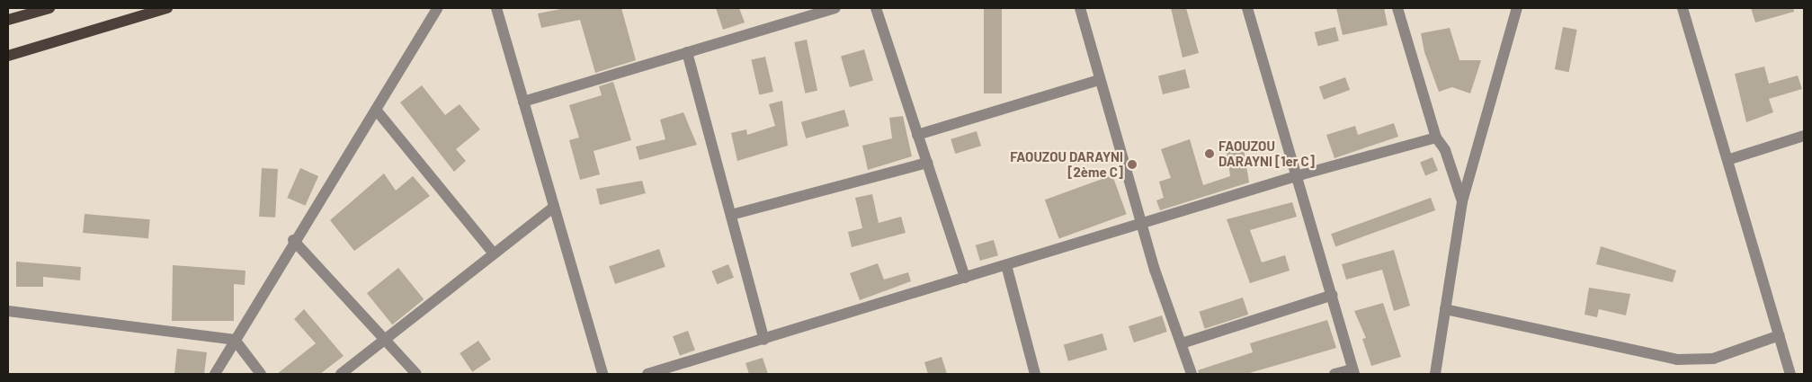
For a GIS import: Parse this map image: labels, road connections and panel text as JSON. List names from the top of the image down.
{
  "places": ["FAOUZOU DARAYNI [1er C]", "FAOUZOU DARAYNI [2ème C]"]
}
